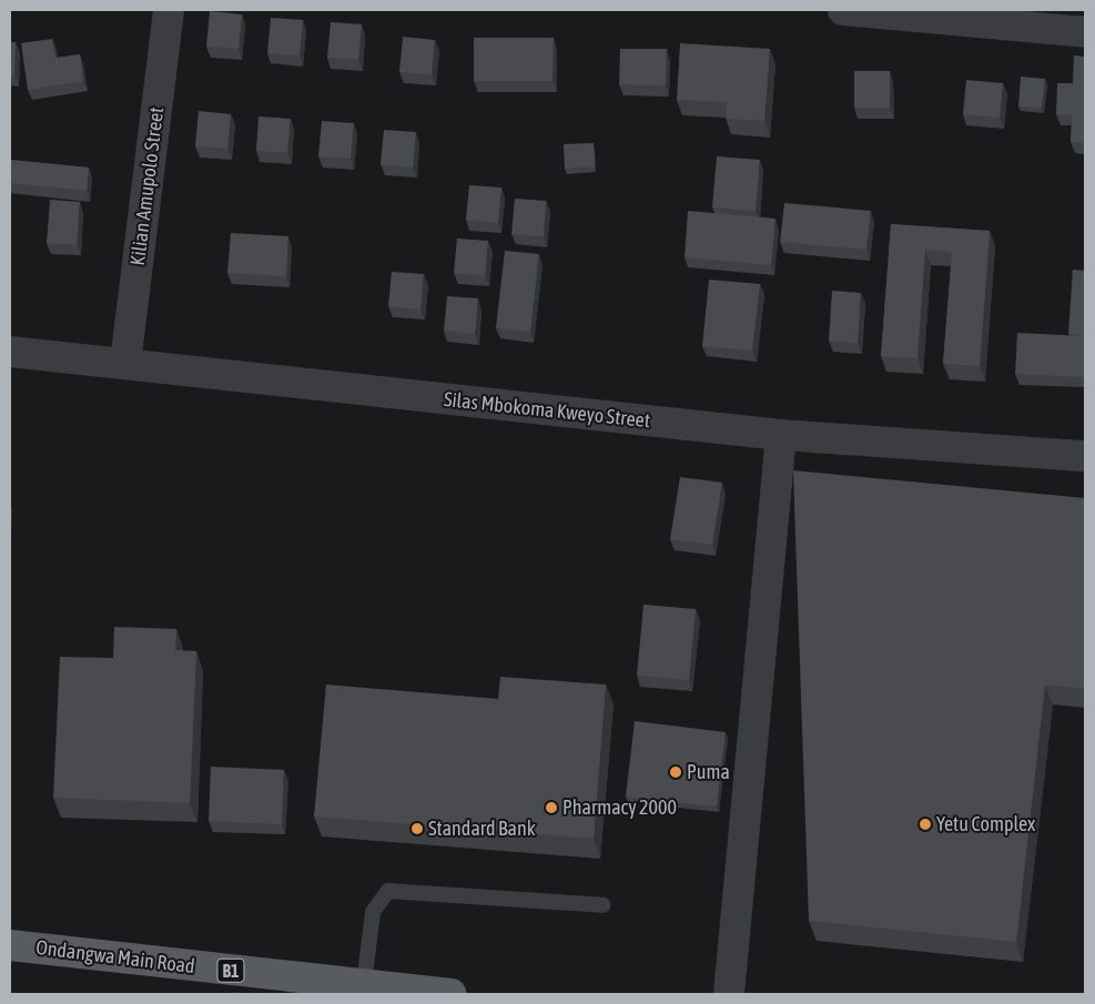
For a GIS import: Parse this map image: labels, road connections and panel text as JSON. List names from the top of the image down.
{
  "streets": {
    "main road": ["Ondangwa Main Road", "B1"],
    "street": ["Kilian Amupolo Street", "Silas Mbokoma Kweyo Street"]
  },
  "crossings": [
    ["Kilian Amupolo Street", "Silas Mbokoma Kweyo Street"]
  ],
  "places": [
    "Puma",
    "Pharmacy 2000",
    "Yetu Complex",
    "Standard Bank"
  ]
}
